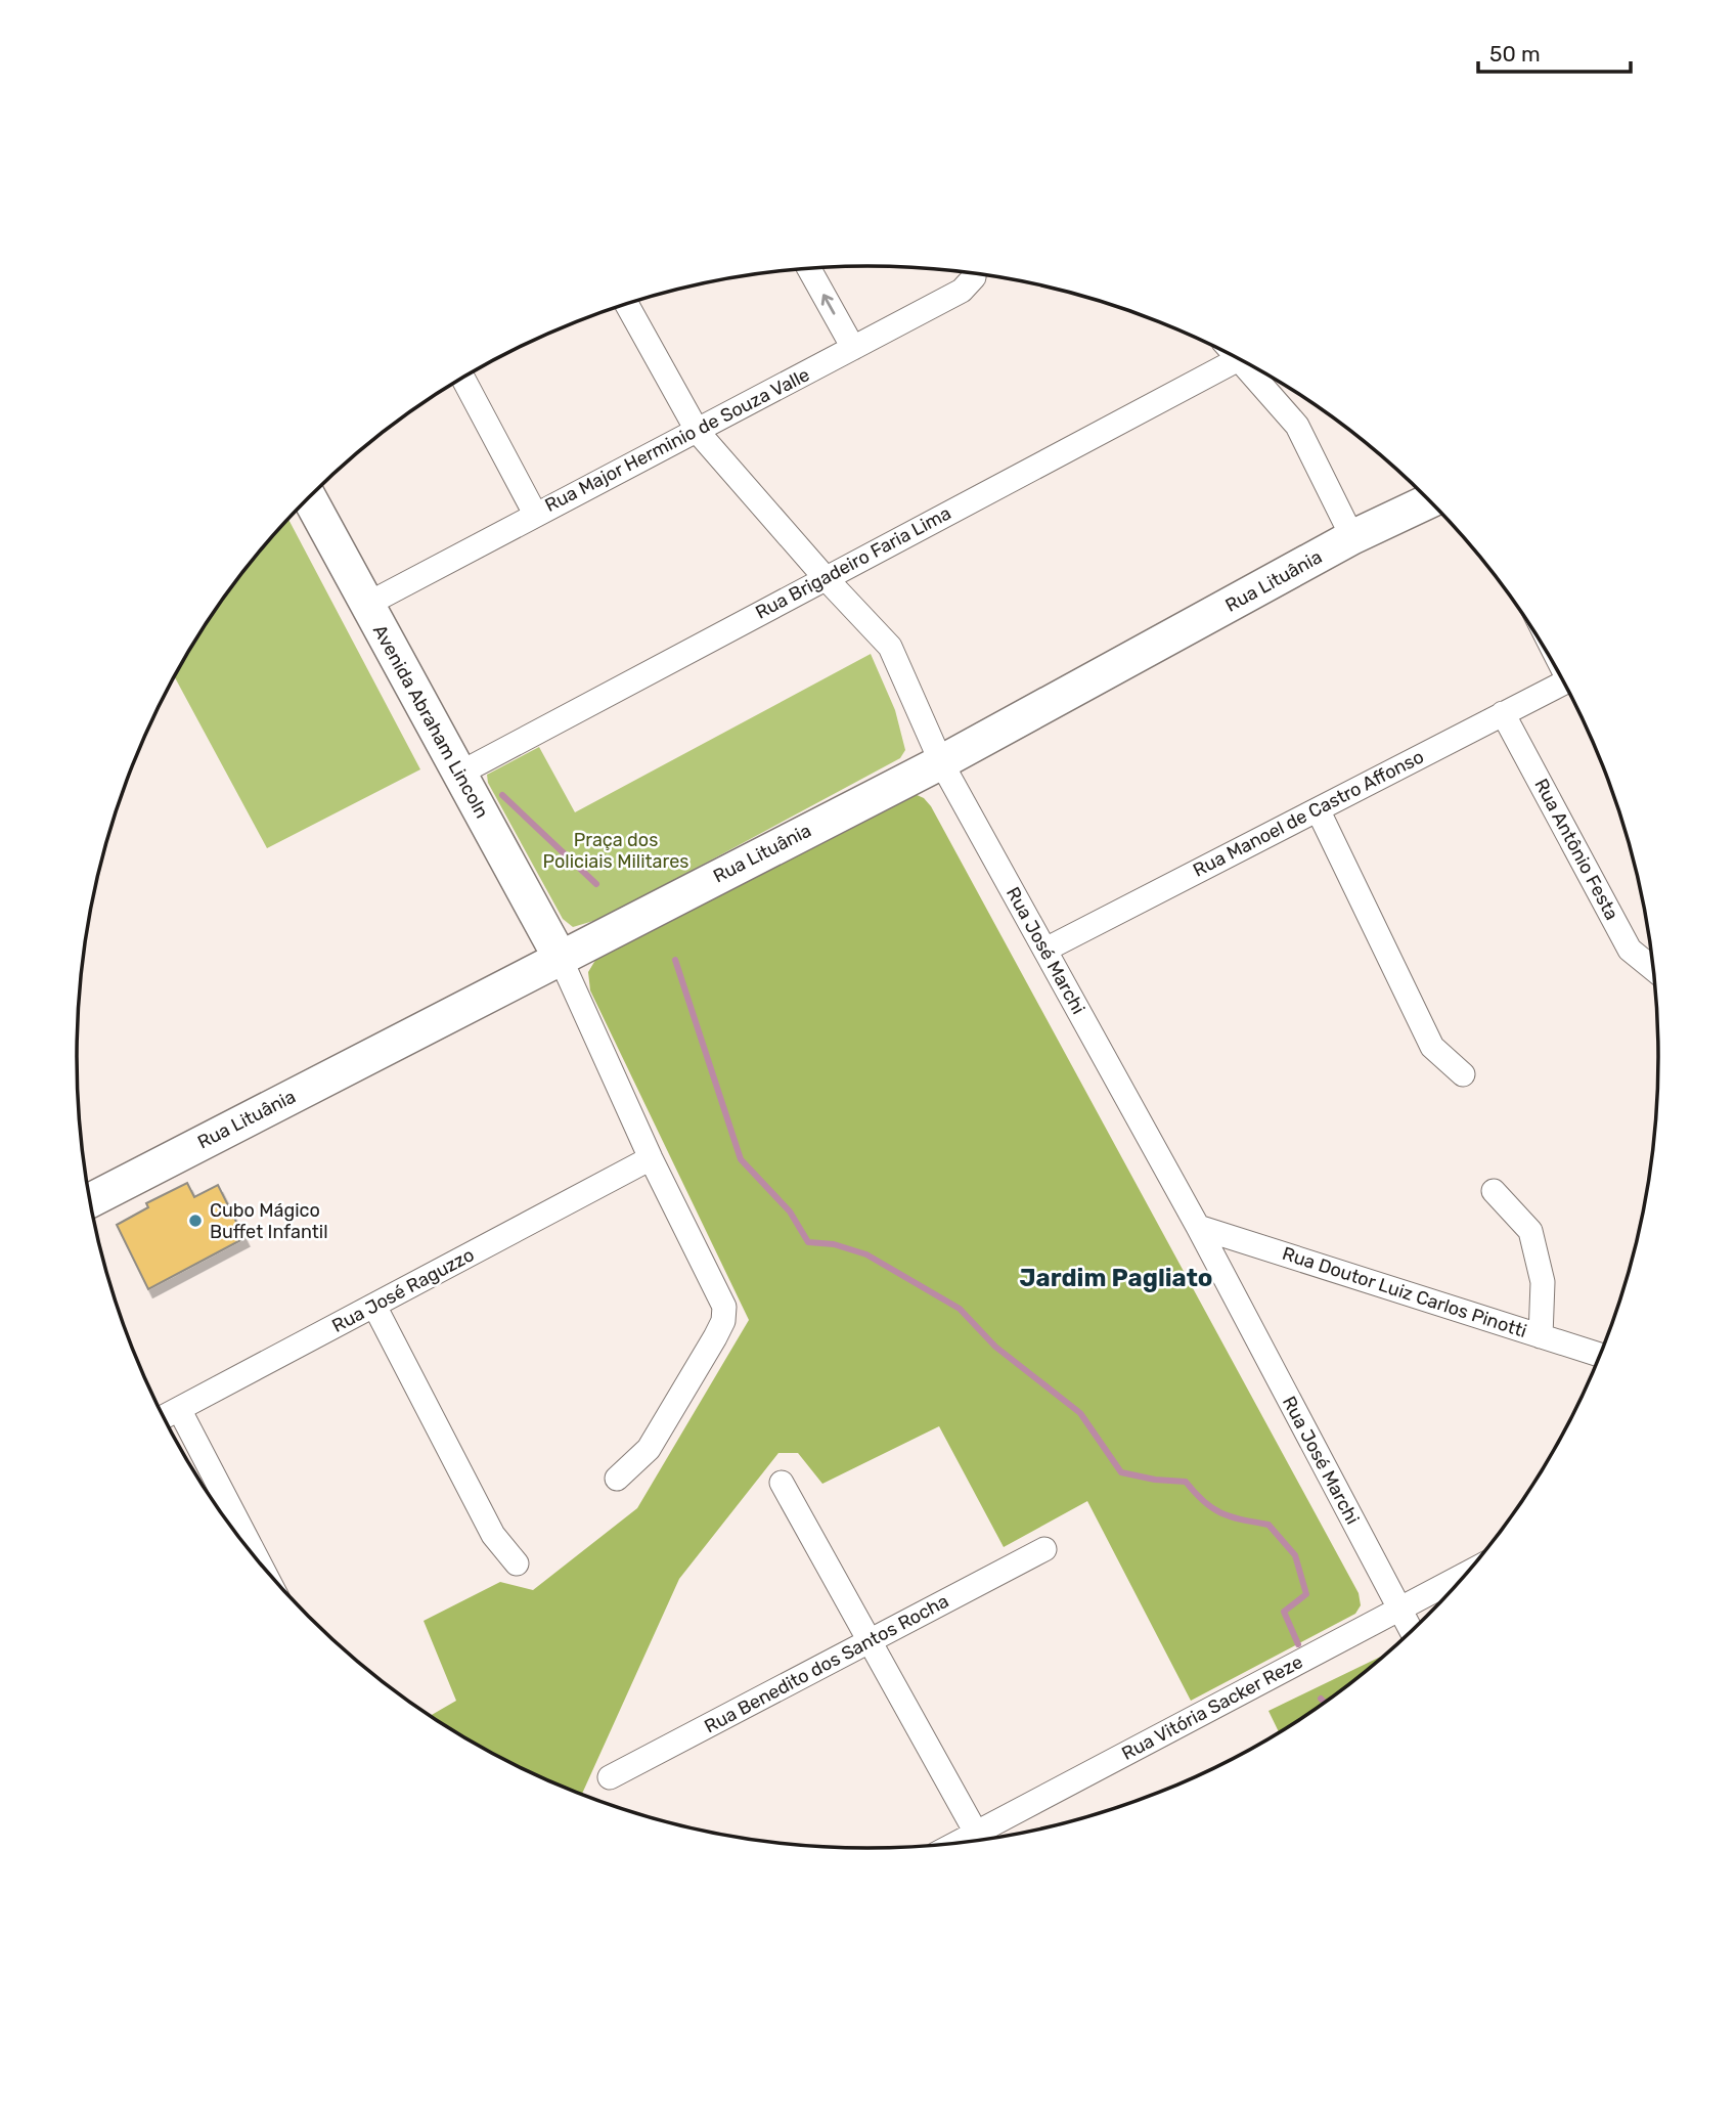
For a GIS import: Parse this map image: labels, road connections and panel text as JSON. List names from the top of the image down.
{
  "streets": {
    "street": [
      "Rua Major Herminio de Souza Valle",
      "Rua Brigadeiro Faria Lima",
      "Rua Lituânia",
      "Avenida Abraham Lincoln",
      "Rua Manoel de Castro Affonso",
      "Rua Antônio Festa",
      "Rua José Marchi",
      "Rua José Raguzzo",
      "Rua Doutor Luiz Carlos Pinotti",
      "Rua Benedito dos Santos Rocha",
      "Rua Vitória Sacker Reze"
    ]
  },
  "crossings": [
    ["Rua Major Herminio de Souza Valle", "Avenida Abraham Lincoln"],
    ["Rua Major Herminio de Souza Valle", "Rua José Marchi"],
    ["Rua Brigadeiro Faria Lima", "Avenida Abraham Lincoln"],
    ["Rua Brigadeiro Faria Lima", "Rua José Marchi"],
    ["Rua Lituânia", "Avenida Abraham Lincoln"],
    ["Rua Lituânia", "Rua José Marchi"],
    ["Rua Manoel de Castro Affonso", "Rua Antônio Festa"],
    ["Rua Manoel de Castro Affonso", "Rua José Marchi"],
    ["Rua José Marchi", "Rua Doutor Luiz Carlos Pinotti"],
    ["Rua José Marchi", "Rua Vitória Sacker Reze"]
  ],
  "districts": ["Jardim Pagliato"],
  "parks": ["Praça dos Policiais Militares"],
  "places": ["Cubo Mágico Buffet Infantil"],
  "scale_bar": "50 m"
}
